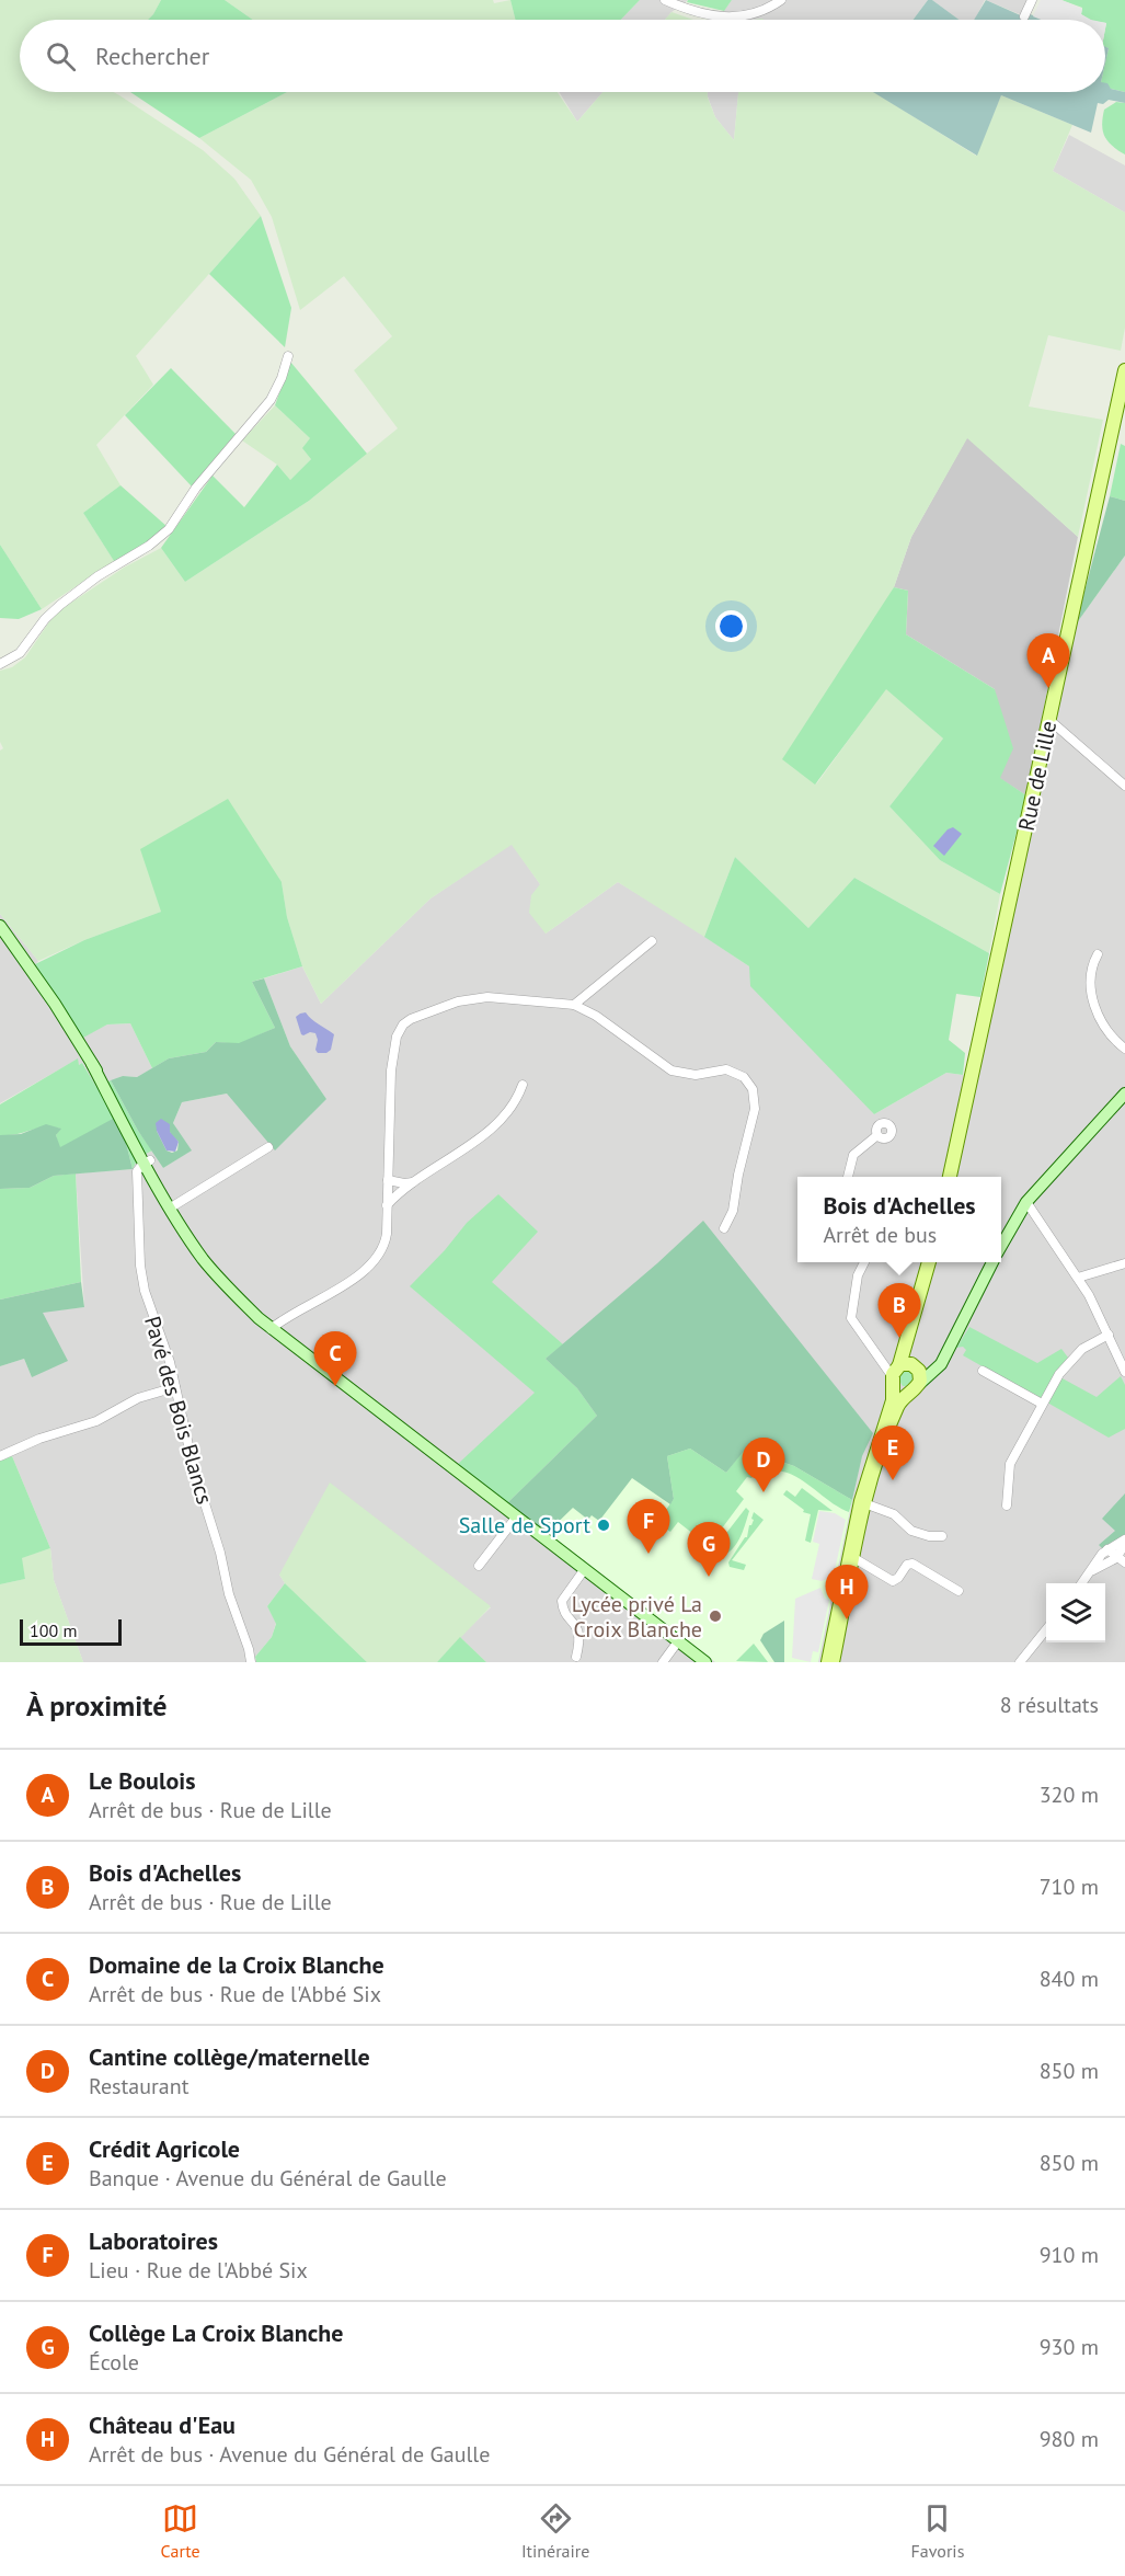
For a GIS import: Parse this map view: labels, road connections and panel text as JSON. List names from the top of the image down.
{
  "streets": {
    "main road": ["Rue de Lille"],
    "street": ["Pavé des Bois Blancs"]
  },
  "places": ["Salle de Sport", "Lycée privé La Croix Blanche"],
  "scale_bar": "100 m",
  "page": {
    "search": "Rechercher",
    "pins": [
      "A",
      "B",
      "C",
      "E",
      "D",
      "F",
      "G",
      "H"
    ],
    "popup": ["Bois d'Achelles", "Arrêt de bus"],
    "scale": "100 m",
    "heading": ["À proximité", "8 résultats"],
    "list": [
      {
        "mark": "A",
        "name": "Le Boulois",
        "note": "Arrêt de bus · Rue de Lille",
        "value": "320 m"
      },
      {
        "mark": "B",
        "name": "Bois d'Achelles",
        "note": "Arrêt de bus · Rue de Lille",
        "value": "710 m"
      },
      {
        "mark": "C",
        "name": "Domaine de la Croix Blanche",
        "note": "Arrêt de bus · Rue de l'Abbé Six",
        "value": "840 m"
      },
      {
        "mark": "D",
        "name": "Cantine collège/maternelle",
        "note": "Restaurant",
        "value": "850 m"
      },
      {
        "mark": "E",
        "name": "Crédit Agricole",
        "note": "Banque · Avenue du Général de Gaulle",
        "value": "850 m"
      },
      {
        "mark": "F",
        "name": "Laboratoires",
        "note": "Lieu · Rue de l'Abbé Six",
        "value": "910 m"
      },
      {
        "mark": "G",
        "name": "Collège La Croix Blanche",
        "note": "École",
        "value": "930 m"
      },
      {
        "mark": "H",
        "name": "Château d'Eau",
        "note": "Arrêt de bus · Avenue du Général de Gaulle",
        "value": "980 m"
      }
    ],
    "nav": ["Carte", "Itinéraire", "Favoris"]
  }
}
